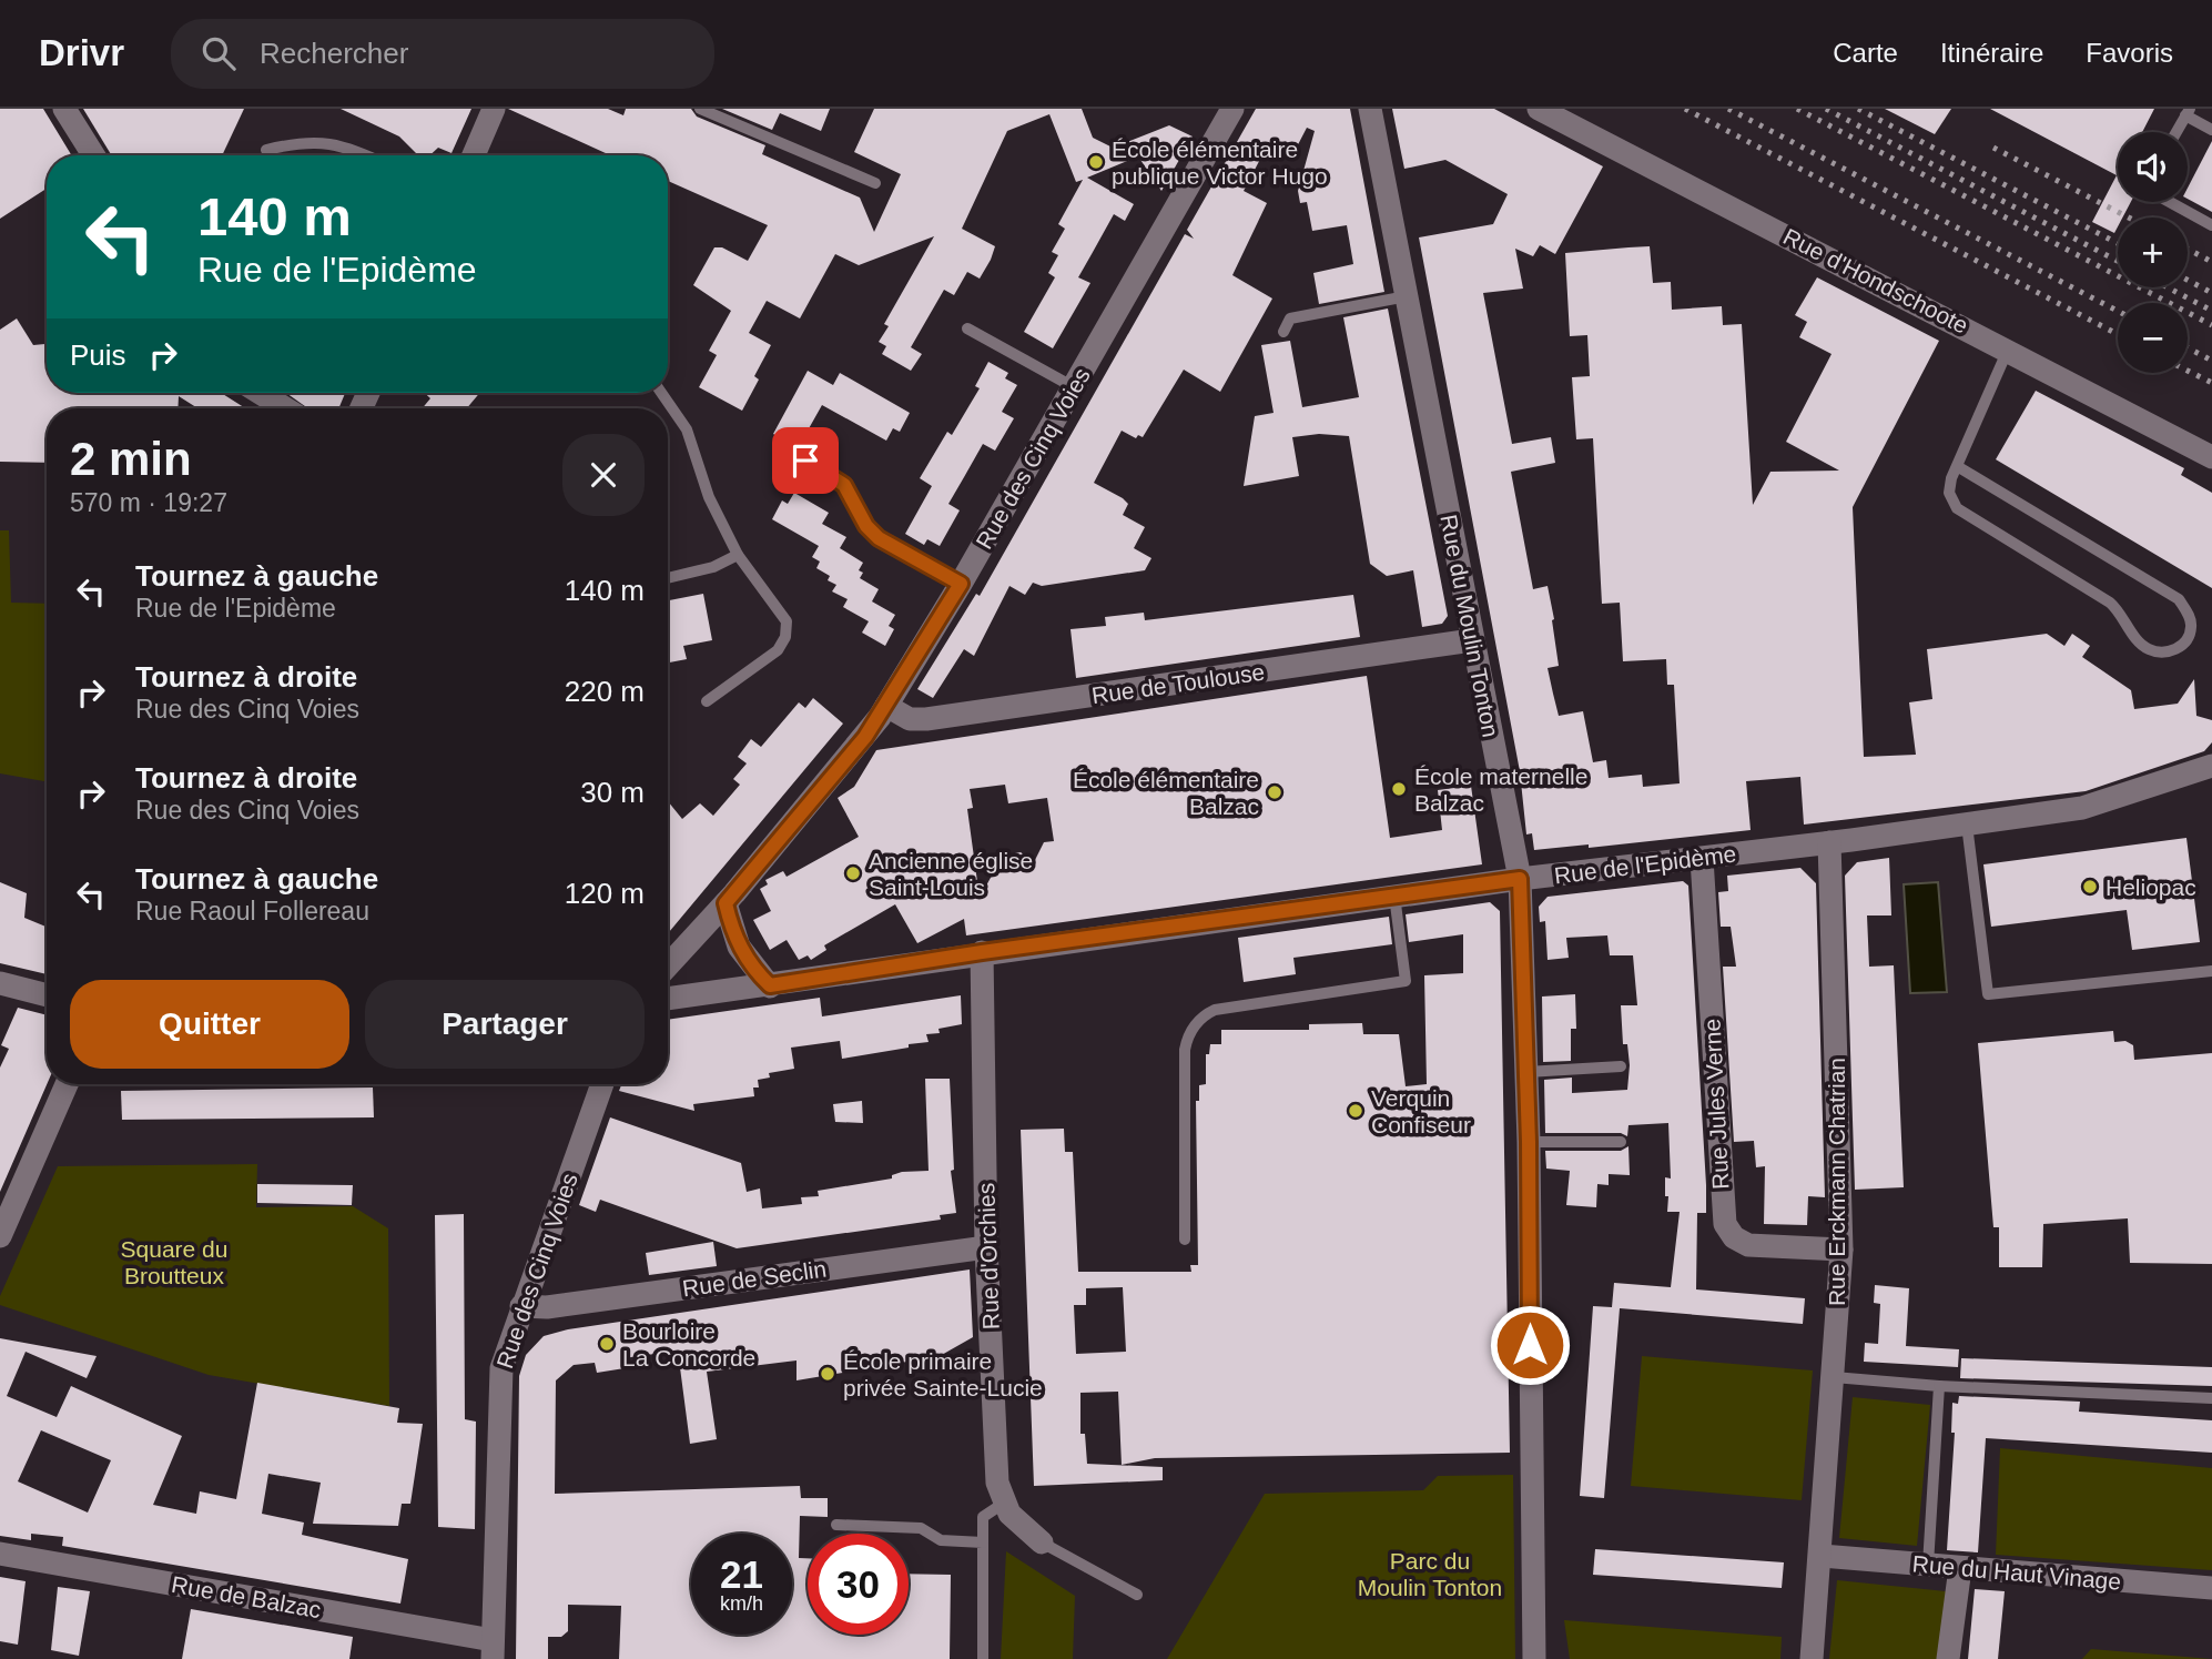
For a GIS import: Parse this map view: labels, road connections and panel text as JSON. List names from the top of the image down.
{
  "streets": {
    "street": [
      "Rue d'Hondschoote",
      "Rue des Cinq Voies",
      "Rue du Moulin Tonton",
      "Rue de Toulouse",
      "Rue de l'Epidème",
      "Rue Jules Verne",
      "Rue Erckmann Chatrian",
      "Rue d'Orchies",
      "Rue de Seclin",
      "Rue du Haut Vinage",
      "Rue de Balzac"
    ]
  },
  "crossings": [
    ["Rue des Cinq Voies", "Rue de Toulouse"],
    ["Rue des Cinq Voies", "Rue de Seclin"],
    ["Rue des Cinq Voies", "Rue de Balzac"],
    ["Rue du Moulin Tonton", "Rue de Toulouse"],
    ["Rue du Moulin Tonton", "Rue de l'Epidème"],
    ["Rue de l'Epidème", "Rue Jules Verne"],
    ["Rue de l'Epidème", "Rue Erckmann Chatrian"],
    ["Rue de l'Epidème", "Rue d'Orchies"],
    ["Rue Jules Verne", "Rue Erckmann Chatrian"],
    ["Rue Erckmann Chatrian", "Rue du Haut Vinage"],
    ["Rue d'Orchies", "Rue de Seclin"]
  ],
  "parks": ["Square du Broutteux", "Parc du Moulin Tonton"],
  "places": [
    "École élémentaire publique Victor Hugo",
    "École maternelle Balzac",
    "École élémentaire Balzac",
    "Ancienne église Saint-Louis",
    "Heliopac",
    "Verquin Confiseur",
    "Bourloire La Concorde",
    "École primaire privée Sainte-Lucie"
  ],
  "page": {
    "header": "Drivr",
    "search": "Rechercher",
    "nav": ["Carte", "Itinéraire", "Favoris"],
    "map_buttons": ["+", "−"],
    "turn": ["140 m", "Rue de l'Epidème"],
    "then": "Puis",
    "heading": ["2 min", "570 m · 19:27"],
    "list": [
      {
        "name": "Tournez à gauche",
        "note": "Rue de l'Epidème",
        "value": "140 m"
      },
      {
        "name": "Tournez à droite",
        "note": "Rue des Cinq Voies",
        "value": "220 m"
      },
      {
        "name": "Tournez à droite",
        "note": "Rue des Cinq Voies",
        "value": "30 m"
      },
      {
        "name": "Tournez à gauche",
        "note": "Rue Raoul Follereau",
        "value": "120 m"
      }
    ],
    "buttons": ["Quitter", "Partager"],
    "speed": "21 km/h",
    "limit": "30"
  }
}
